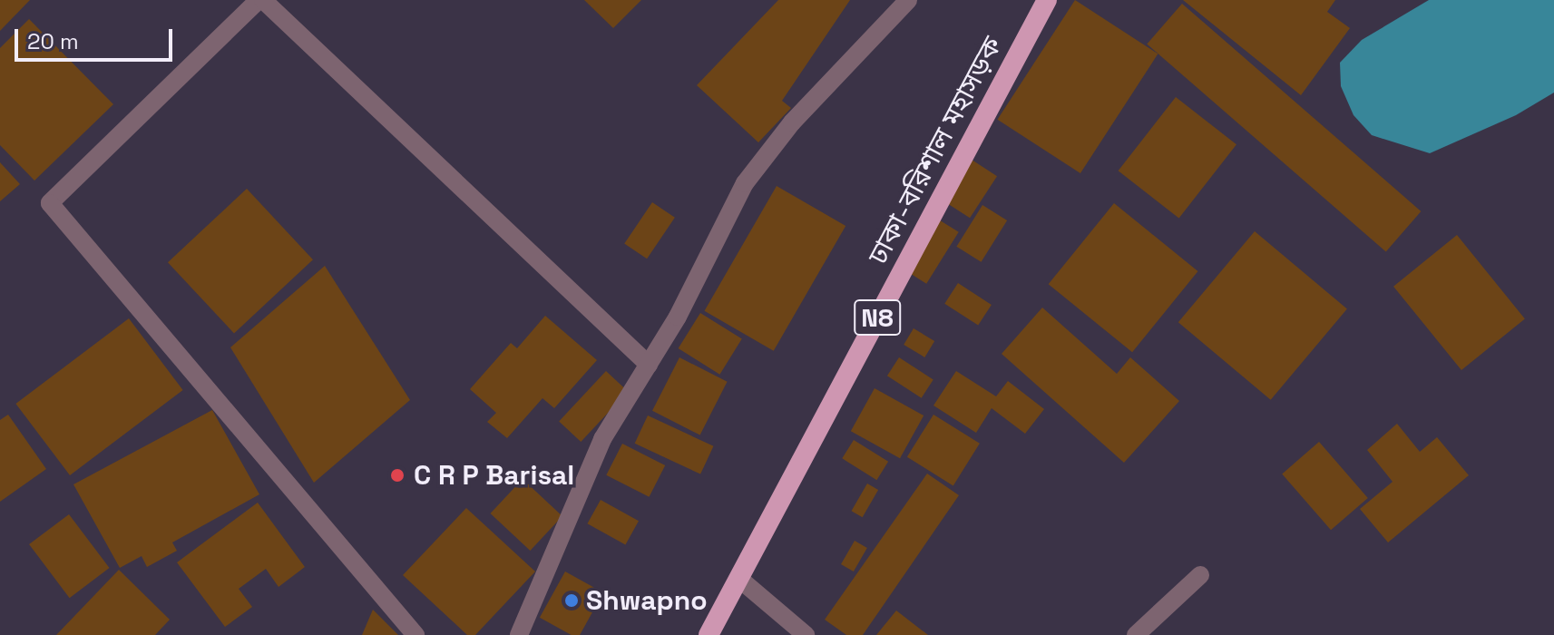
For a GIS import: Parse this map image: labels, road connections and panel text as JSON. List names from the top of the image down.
{
  "streets": {
    "highway": ["ঢাকা-বরিশাল মহাসড়ক", "N8"]
  },
  "places": ["C R P Barisal", "Shwapno"],
  "scale_bar": "20 m"
}
